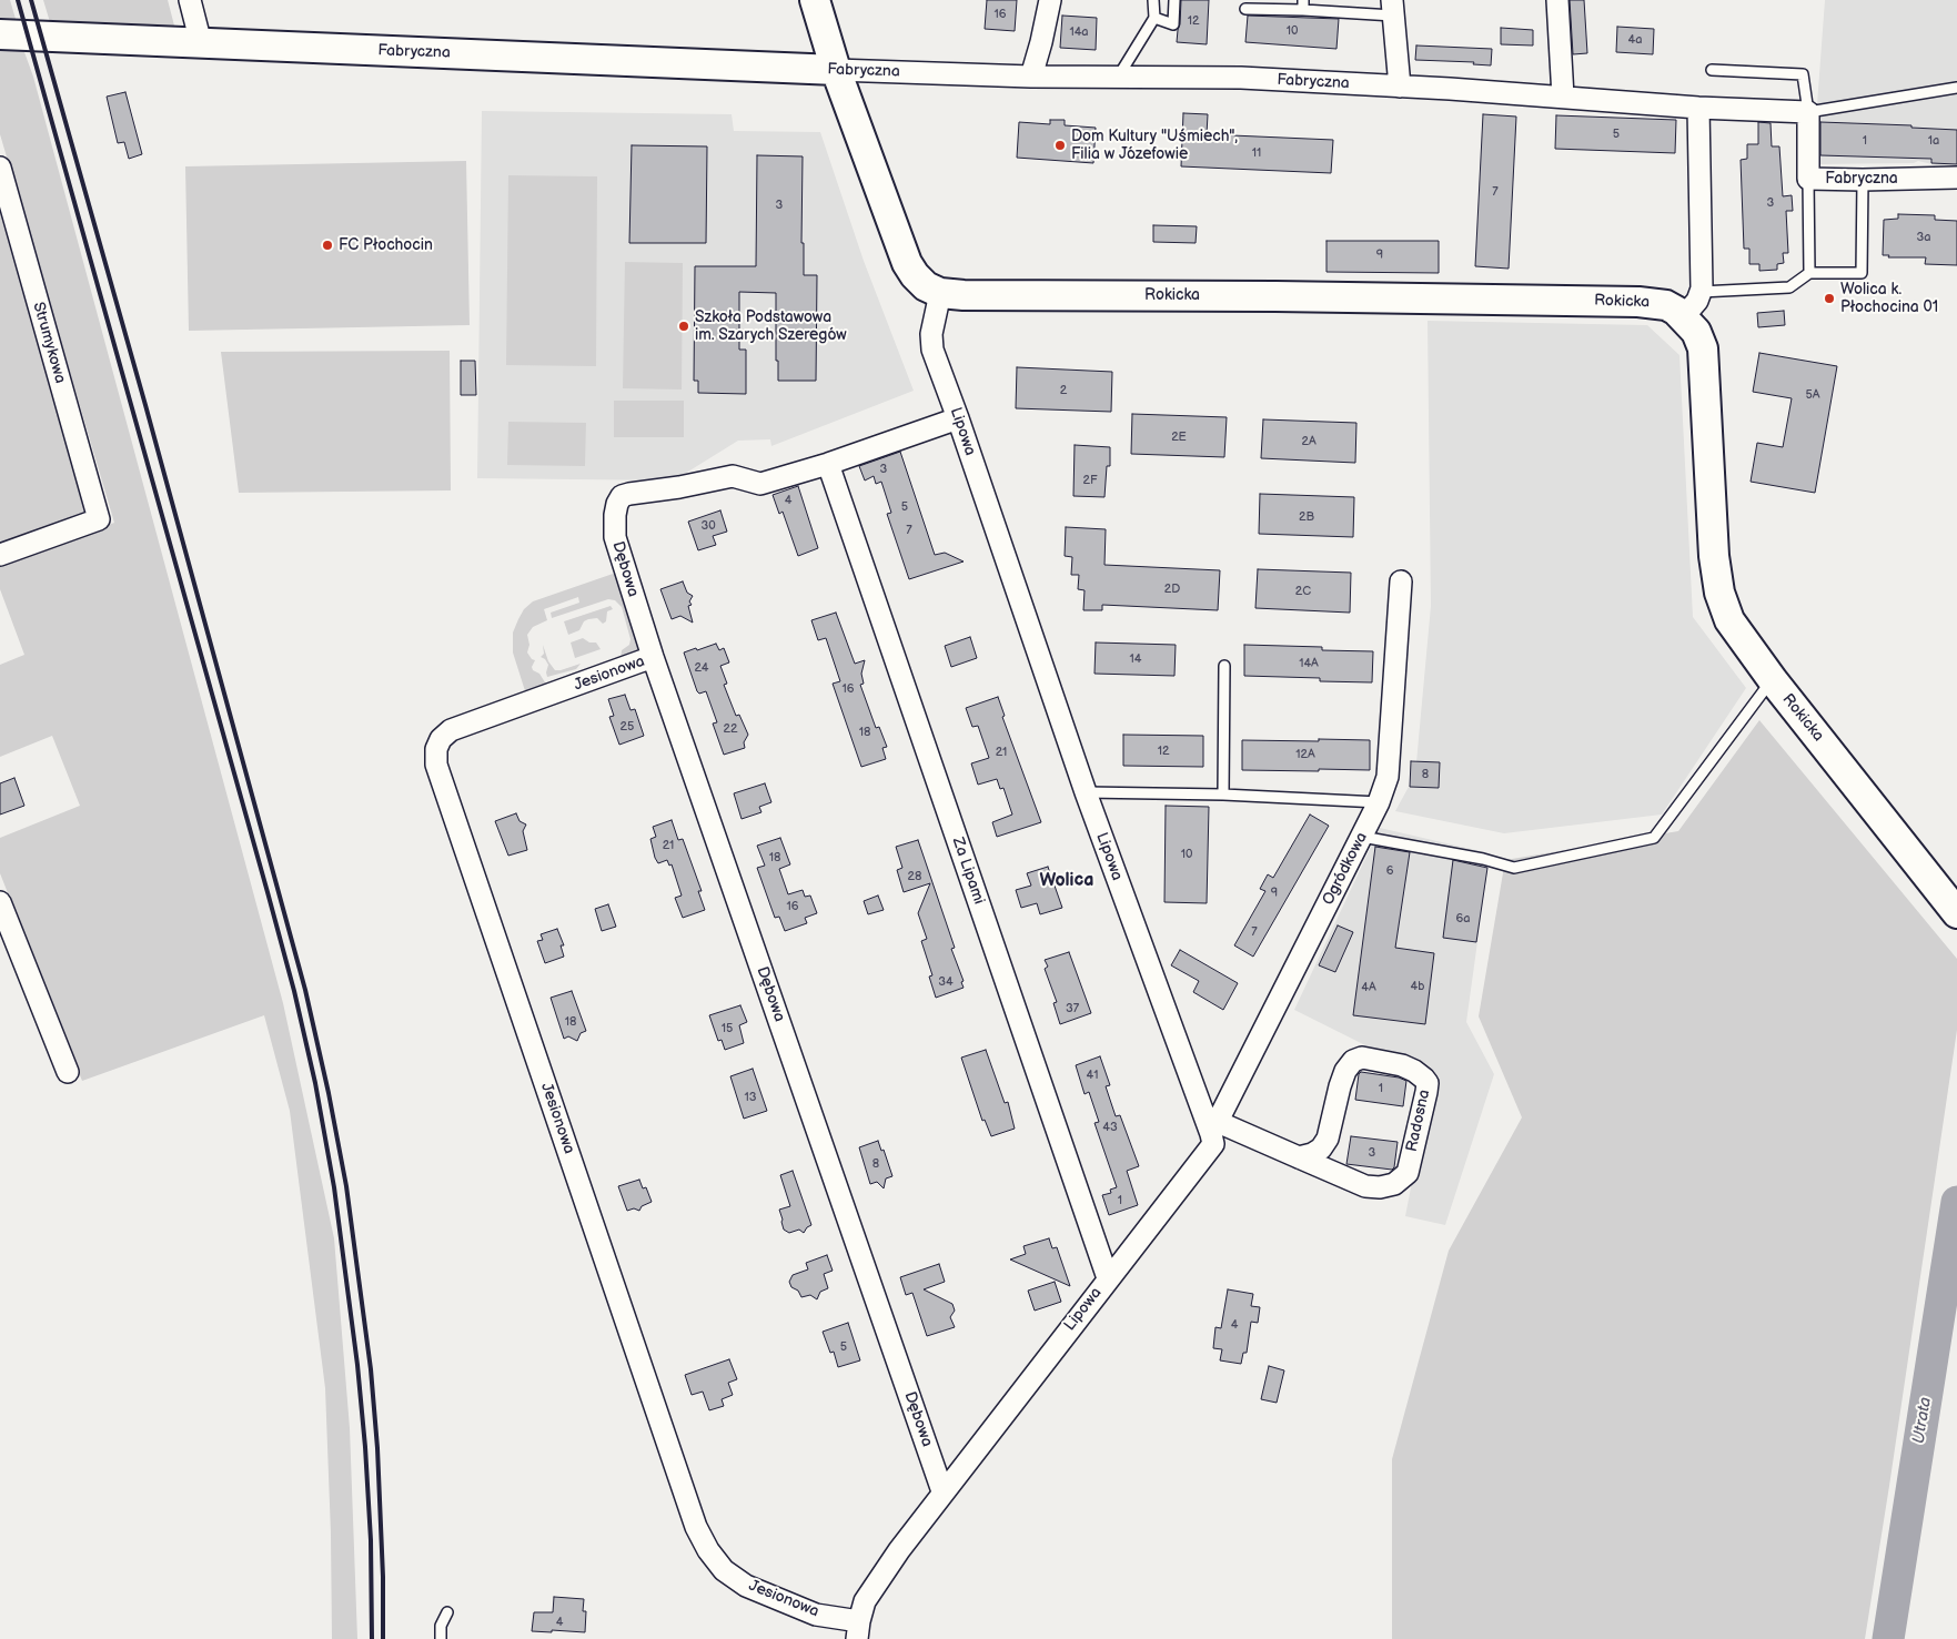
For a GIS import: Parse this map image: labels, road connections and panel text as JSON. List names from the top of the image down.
{
  "streets": {
    "main road": ["Fabryczna", "Rokicka"],
    "street": [
      "Strumykowa",
      "Lipowa",
      "Dębowa",
      "Jesionowa",
      "Ogródkowa",
      "Za Lipami",
      "Radosna"
    ]
  },
  "crossings": [
    ["Rokicka", "Lipowa"],
    ["Lipowa", "Dębowa"],
    ["Lipowa", "Jesionowa"],
    ["Lipowa", "Ogródkowa"],
    ["Lipowa", "Za Lipami"],
    ["Lipowa", "Radosna"],
    ["Dębowa", "Jesionowa"],
    ["Dębowa", "Za Lipami"],
    ["Ogródkowa", "Radosna"]
  ],
  "districts": ["Wolica"],
  "water": ["Utrata"],
  "places": [
    "Dom Kultury \"Uśmiech\", Filia w Józefowie",
    "FC Płochocin",
    "Wolica k. Płochocina 01",
    "Szkoła Podstawowa im. Szarych Szeregów"
  ],
  "house_numbers": [
    "16",
    "12",
    "10",
    "14a",
    "4a",
    "5",
    "1",
    "1a",
    "11",
    "7",
    "3",
    "3",
    "3a",
    "9",
    "2",
    "5A",
    "2E",
    "2A",
    "3",
    "2F",
    "4",
    "5",
    "2B",
    "30",
    "7",
    "2D",
    "2C",
    "14",
    "14A",
    "24",
    "16",
    "25",
    "22",
    "18",
    "12",
    "21",
    "12A",
    "8",
    "21",
    "10",
    "18",
    "6",
    "28",
    "9",
    "16",
    "6a",
    "7",
    "34",
    "4b",
    "4A",
    "37",
    "18",
    "15",
    "41",
    "1",
    "13",
    "43",
    "3",
    "8",
    "1",
    "4",
    "5",
    "4"
  ]
}
